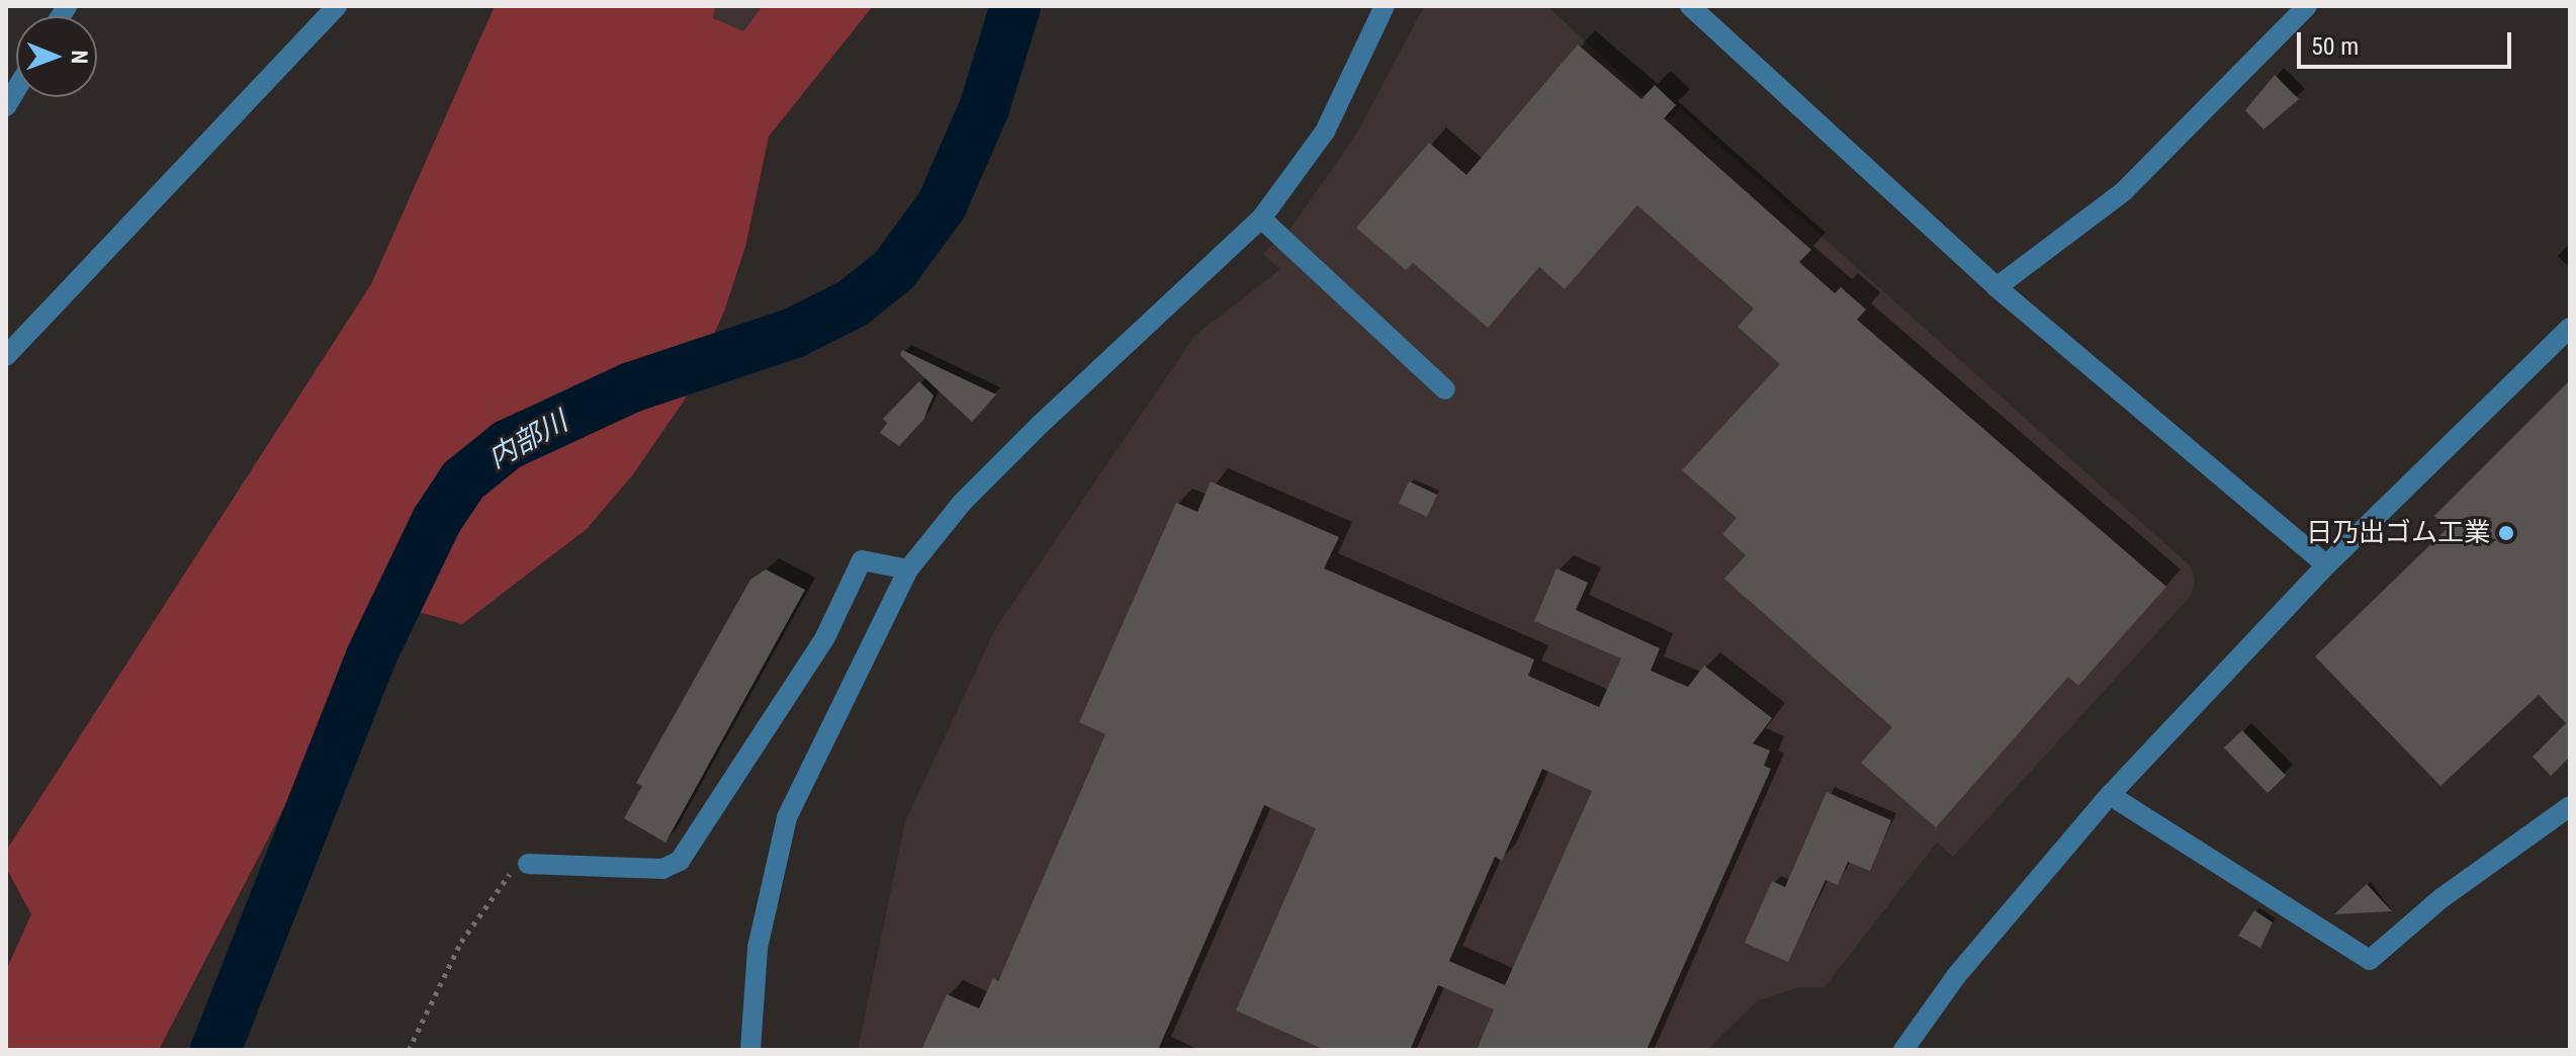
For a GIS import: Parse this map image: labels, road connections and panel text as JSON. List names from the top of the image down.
{
  "water": ["内部川"],
  "places": ["日乃出ゴム工業"],
  "scale_bar": "50 m",
  "north": "right"
}
